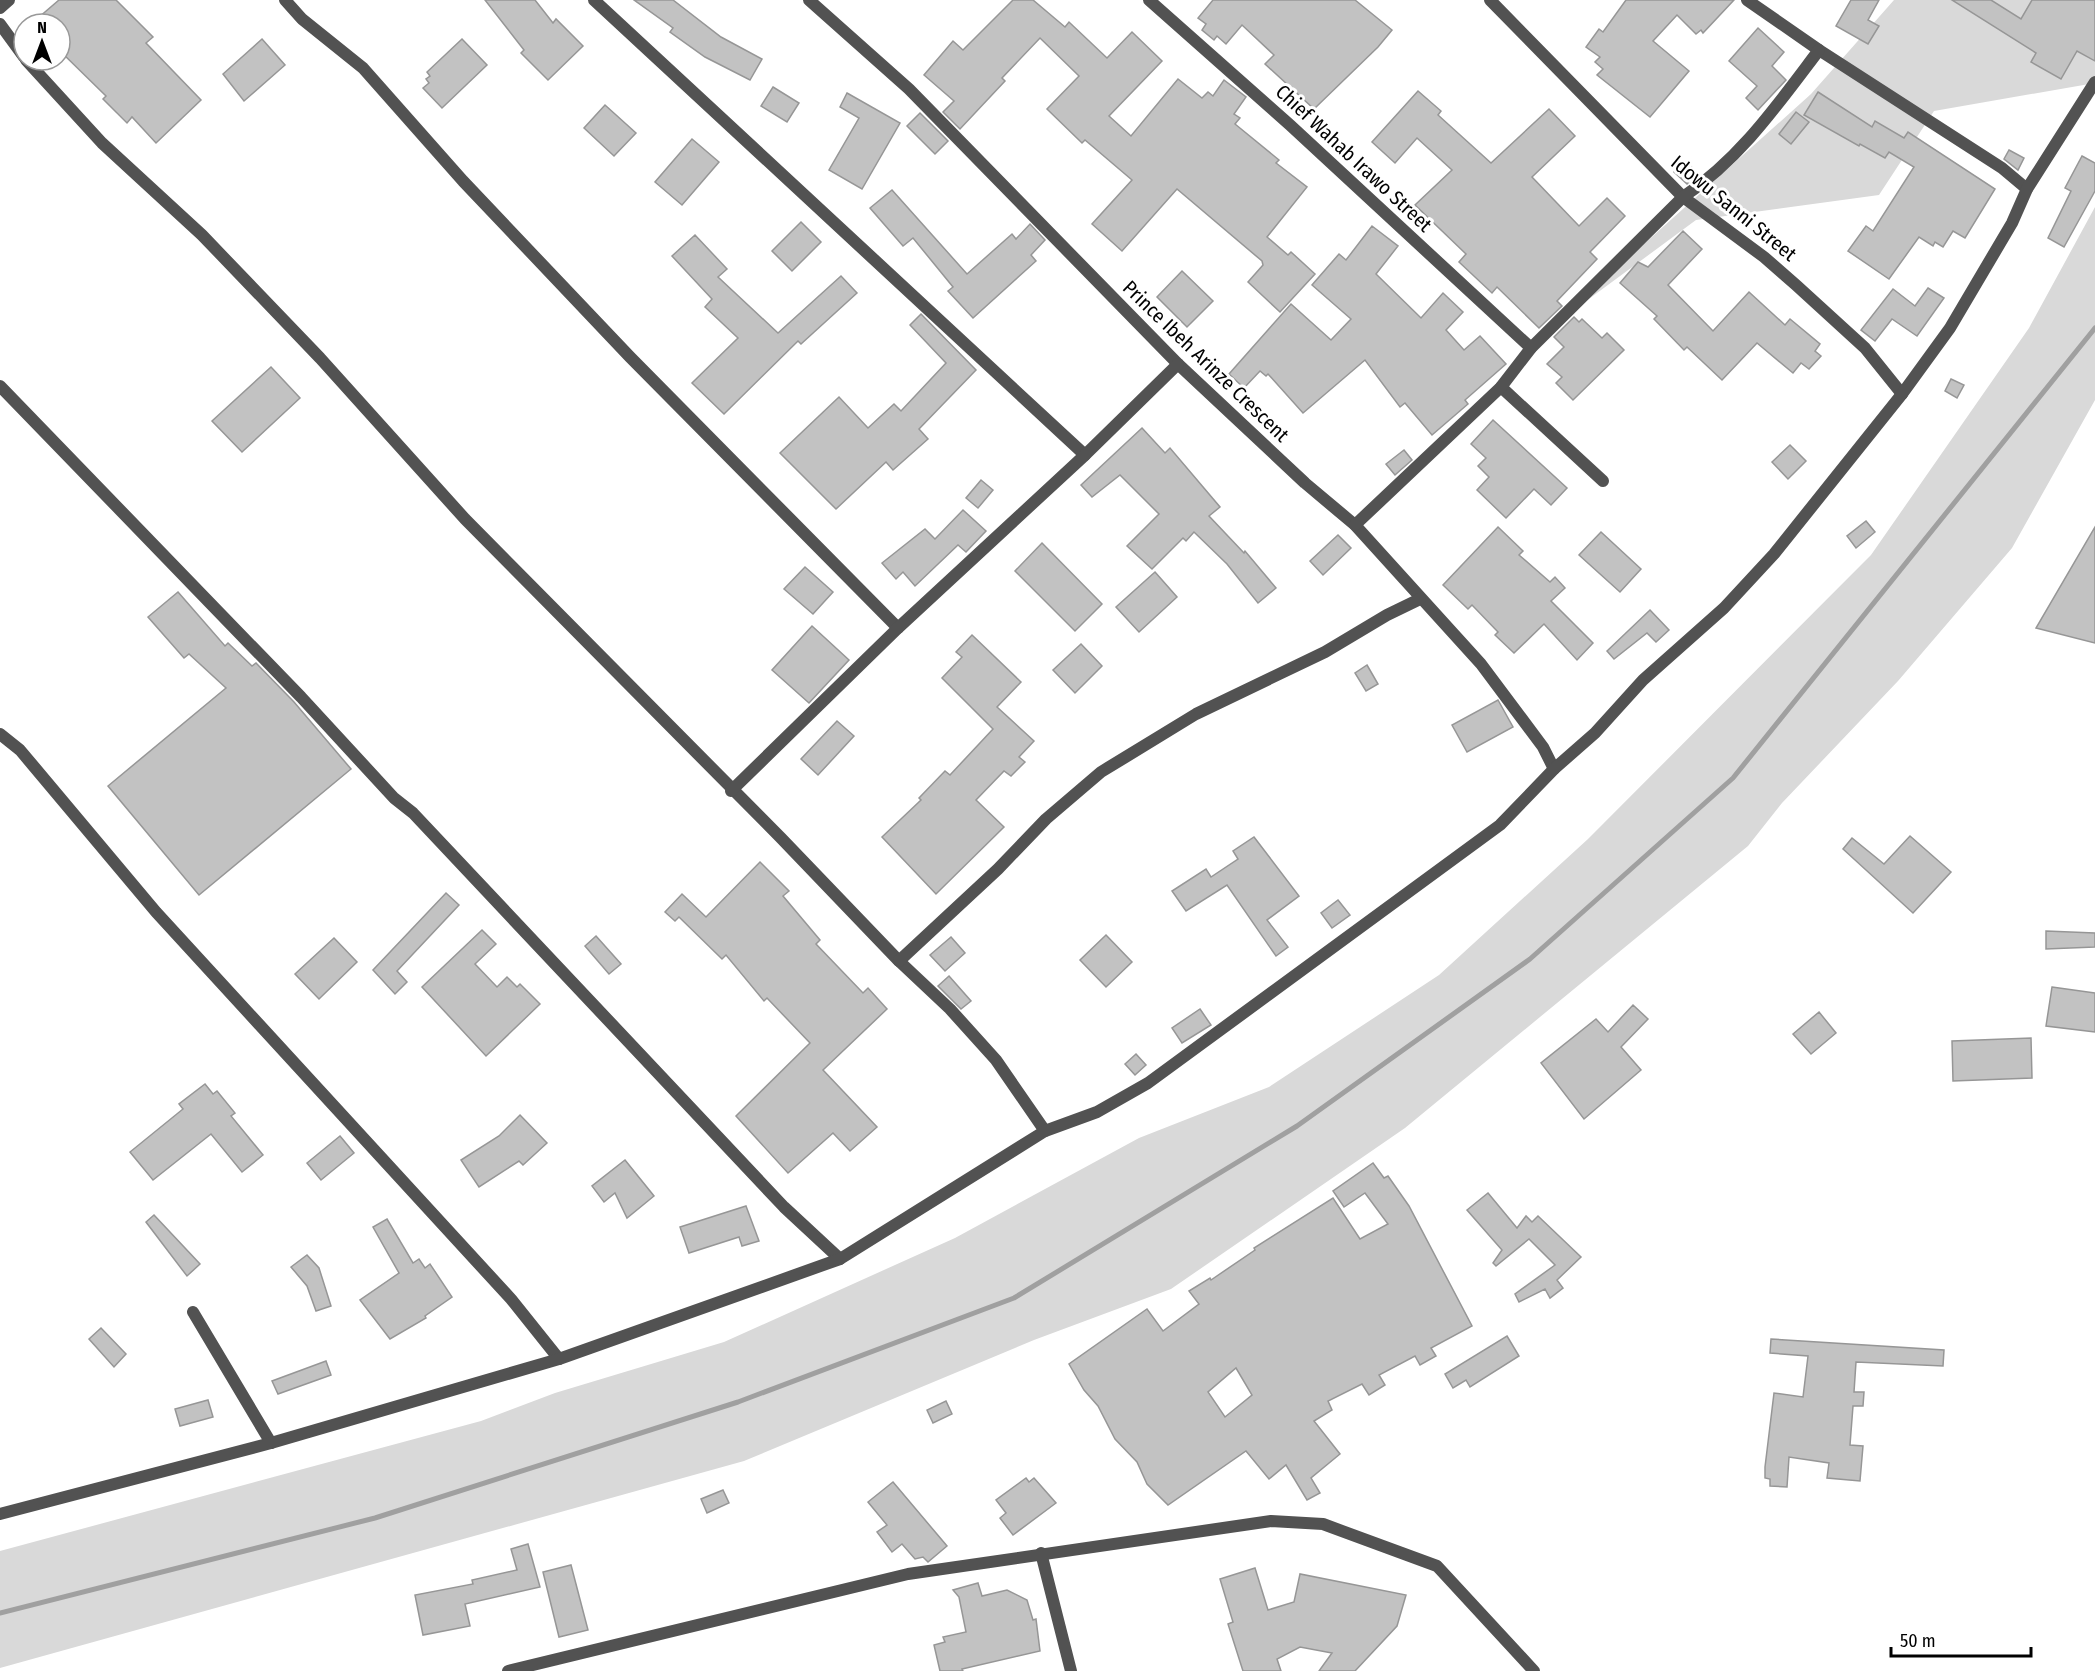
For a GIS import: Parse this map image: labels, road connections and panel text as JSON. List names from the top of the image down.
{
  "streets": {
    "street": ["Chief Wahab Irawo Street", "Idowu Sanni Street", "Prince Ibeh Arinze Crescent"]
  },
  "scale_bar": "50 m",
  "north": "top"
}
